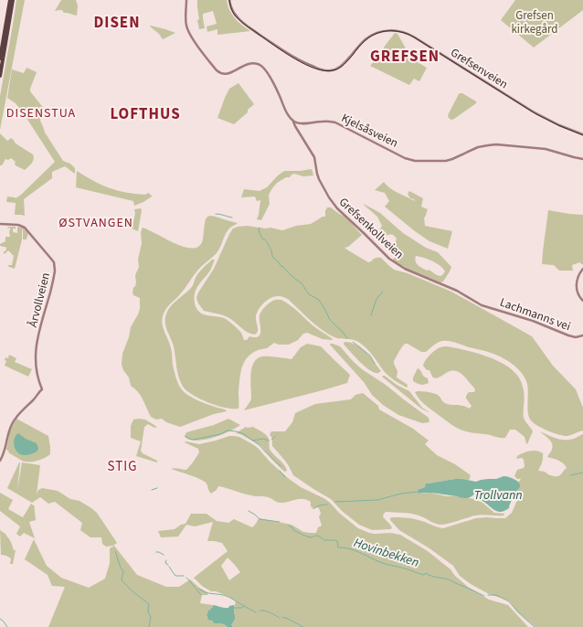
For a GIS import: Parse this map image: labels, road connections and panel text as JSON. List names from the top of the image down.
{
  "streets": {
    "street": [
      "Grefsenveien",
      "Kjelsåsveien",
      "Grefsenkollveien",
      "Årvollveien",
      "Lachmanns vei"
    ]
  },
  "crossings": [
    ["Kjelsåsveien", "Grefsenkollveien"],
    ["Grefsenkollveien", "Lachmanns vei"]
  ],
  "districts": [
    "DISEN",
    "GREFSEN",
    "DISENSTUA",
    "LOFTHUS",
    "ØSTVANGEN",
    "STIG"
  ],
  "water": ["Trollvann", "Hovinbekken"],
  "parks": ["Grefsen kirkegård"]
}
